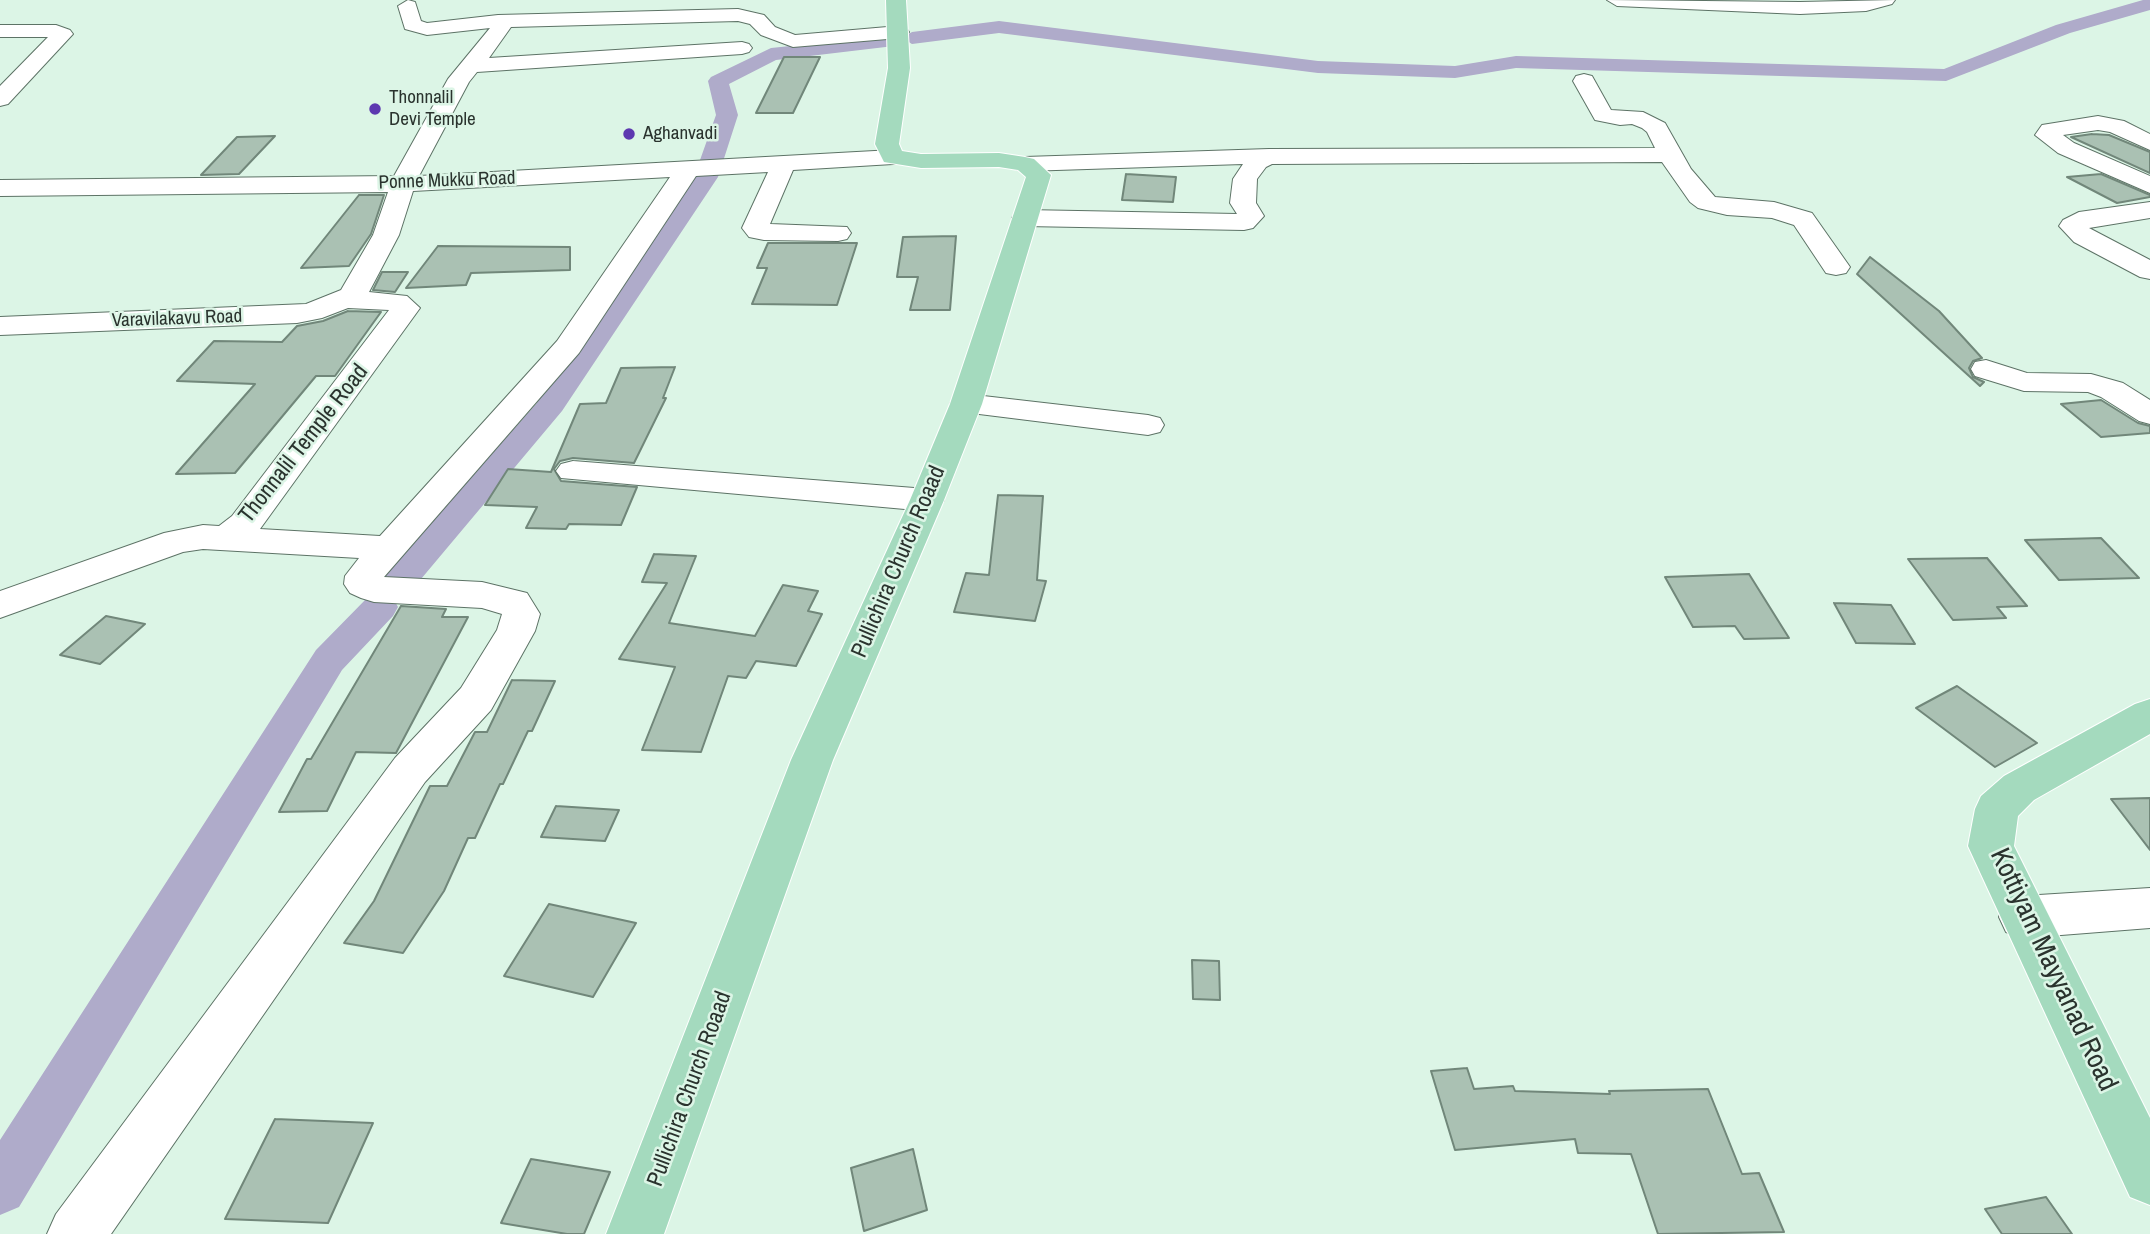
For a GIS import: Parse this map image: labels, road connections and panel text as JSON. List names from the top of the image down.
{
  "streets": {
    "main road": ["Pullichira Church Roaad", "Kottiyam Mayyanad Road"],
    "street": ["Ponne Mukku Road", "Varavilakavu Road", "Thonnalil Temple Road"]
  },
  "crossings": [
    ["Varavilakavu Road", "Thonnalil Temple Road"]
  ],
  "places": ["Thonnalil Devi Temple", "Aghanvadi"]
}
